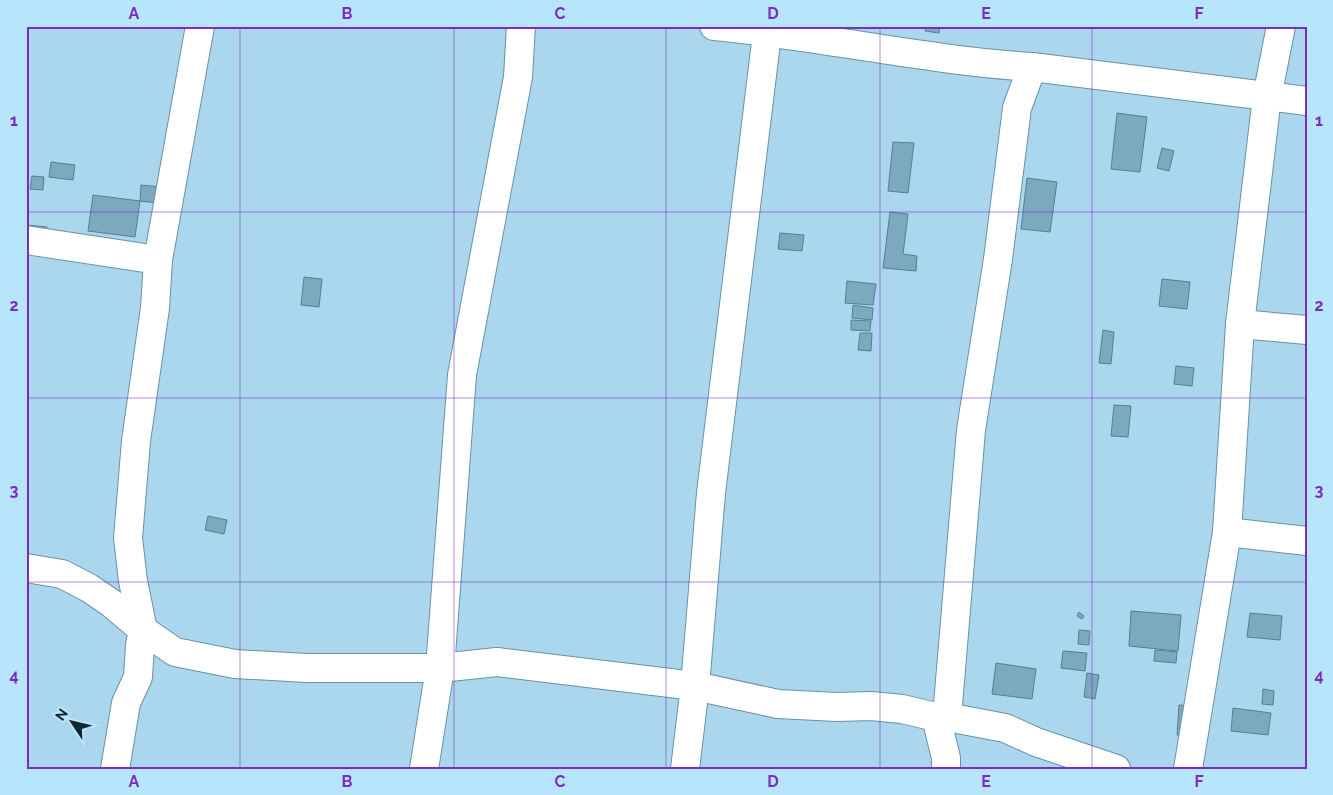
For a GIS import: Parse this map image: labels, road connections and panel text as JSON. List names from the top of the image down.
{
  "north": "top left",
  "grid": {
    "columns": [
      "A",
      "B",
      "C",
      "D",
      "E",
      "F"
    ],
    "rows": [
      "1",
      "2",
      "3",
      "4"
    ]
  }
}
